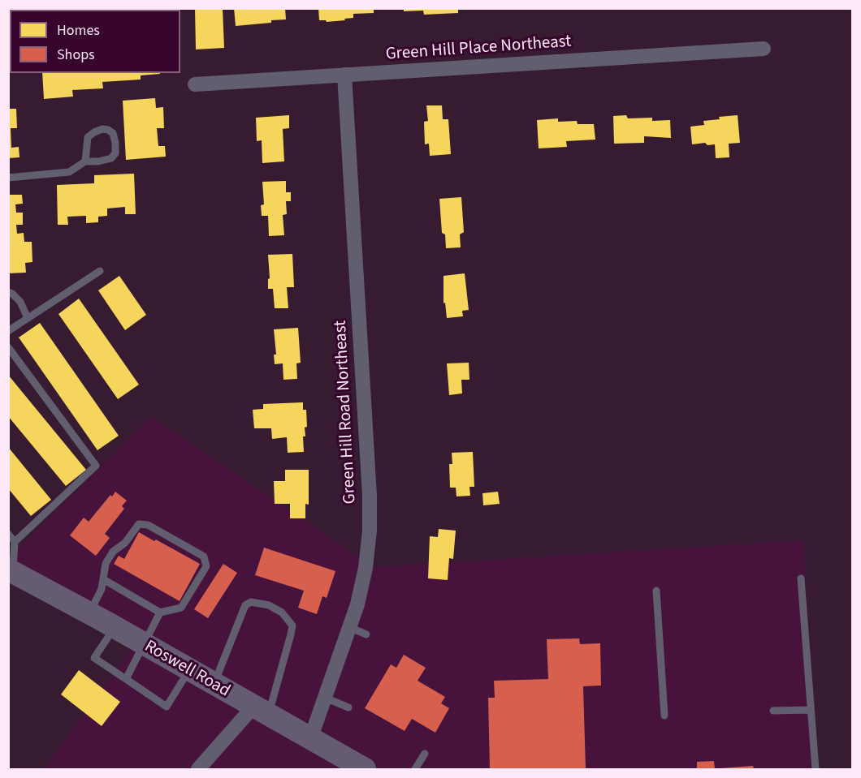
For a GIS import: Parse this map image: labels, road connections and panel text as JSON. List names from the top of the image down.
{
  "streets": {
    "main road": ["Roswell Road"],
    "street": ["Green Hill Place Northeast", "Green Hill Road Northeast"]
  },
  "crossings": [
    ["Green Hill Place Northeast", "Green Hill Road Northeast"],
    ["Green Hill Road Northeast", "Roswell Road"]
  ],
  "legend": ["Homes", "Shops"]
}
